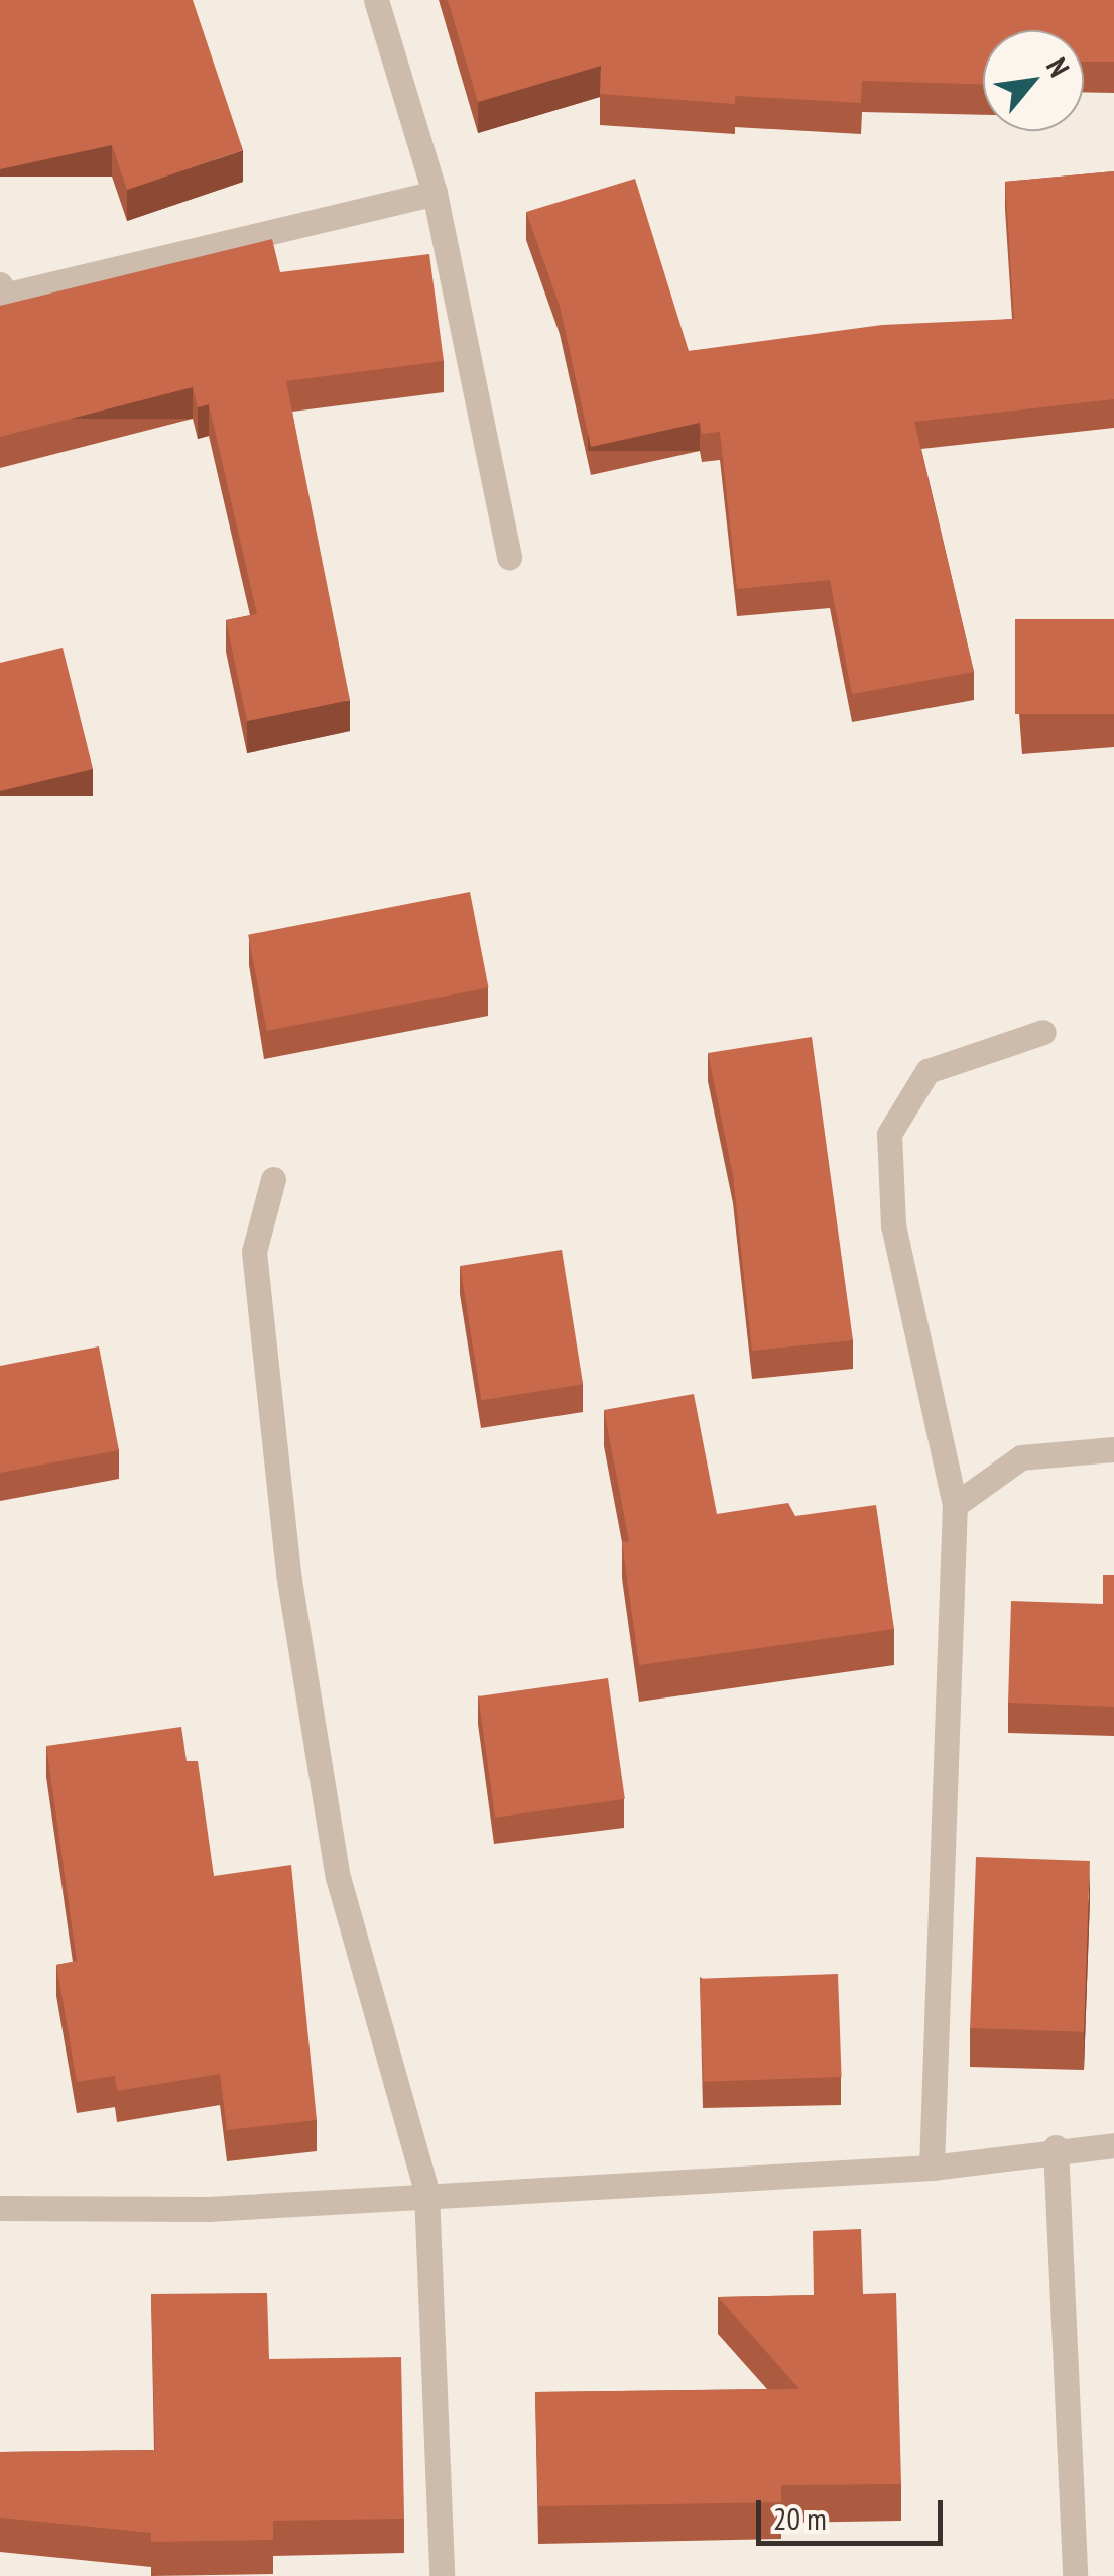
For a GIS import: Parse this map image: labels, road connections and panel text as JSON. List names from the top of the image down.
{
  "scale_bar": "20 m",
  "north": "top right"
}
